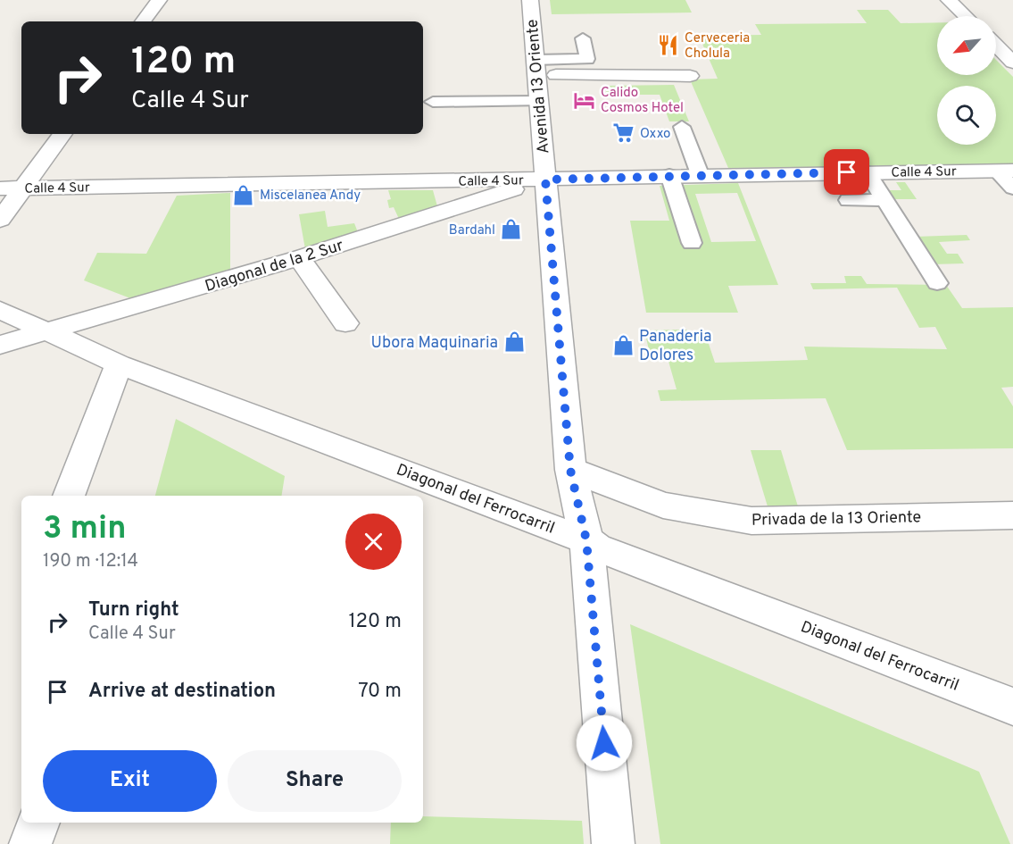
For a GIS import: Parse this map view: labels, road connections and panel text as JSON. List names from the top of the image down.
{
  "streets": {
    "street": [
      "Avenida 13 Oriente",
      "Calle 4 Sur",
      "Diagonal de la 2 Sur",
      "Diagonal del Ferrocarril",
      "Privada de la 13 Oriente"
    ]
  },
  "crossings": [
    ["Avenida 13 Oriente", "Calle 4 Sur"],
    ["Avenida 13 Oriente", "Diagonal de la 2 Sur"],
    ["Avenida 13 Oriente", "Diagonal del Ferrocarril"],
    ["Avenida 13 Oriente", "Privada de la 13 Oriente"],
    ["Calle 4 Sur", "Diagonal de la 2 Sur"],
    ["Diagonal de la 2 Sur", "Diagonal del Ferrocarril"]
  ],
  "places": {
    "restaurant": ["Cerveceria Cholula"],
    "hotel": ["Calido Cosmos Hotel"],
    "supermarket": ["Oxxo"],
    "shop": [
      "Miscelanea Andy",
      "Bardahl",
      "Ubora Maquinaria",
      "Panaderia Dolores"
    ]
  },
  "north": "bottom left",
  "page": {
    "turn": ["120 m", "Calle 4 Sur"],
    "heading": ["3 min", "190 m · 12:14"],
    "list": [
      {
        "name": "Turn right",
        "note": "Calle 4 Sur",
        "value": "120 m"
      },
      {
        "name": "Arrive at destination",
        "value": "70 m"
      }
    ],
    "buttons": ["Exit", "Share"]
  }
}
